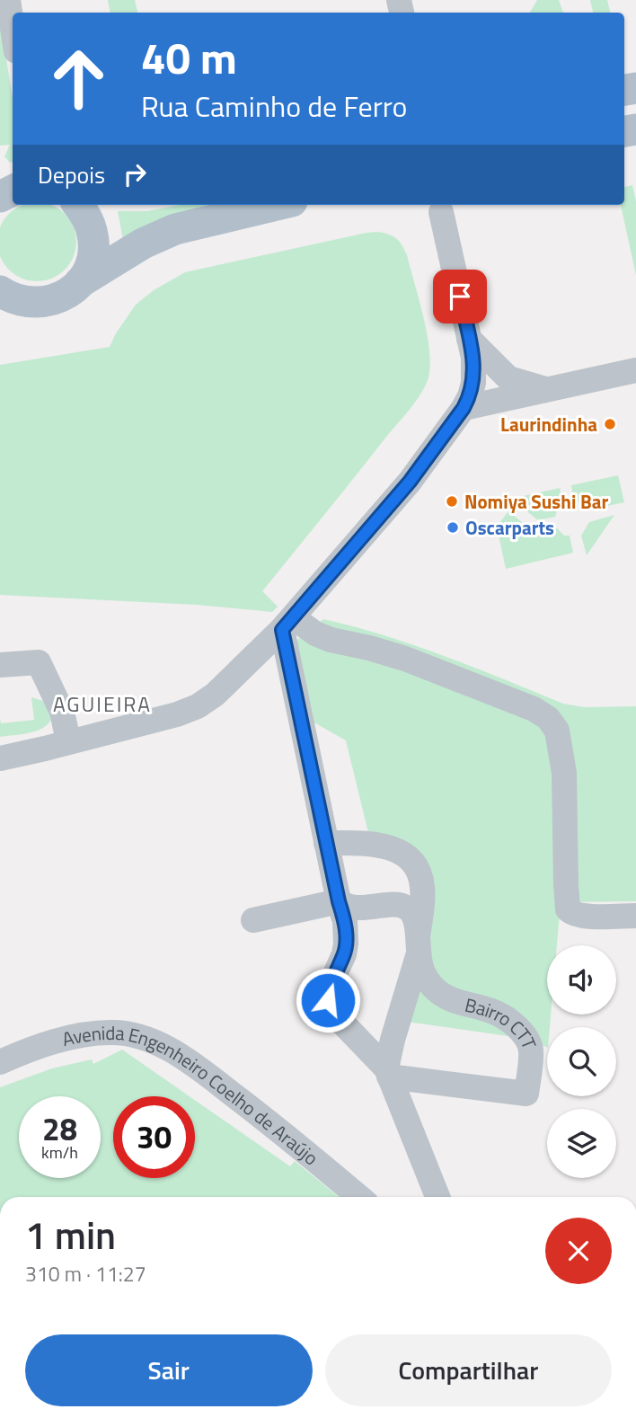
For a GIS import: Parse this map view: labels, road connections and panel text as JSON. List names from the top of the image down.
{
  "streets": {
    "street": ["Bairro CTT", "Avenida Engenheiro Coelho de Araújo"]
  },
  "districts": ["AGUIEIRA"],
  "places": ["Laurindinha", "Nomiya Sushi Bar", "Oscarparts"],
  "page": {
    "turn": ["40 m", "Rua Caminho de Ferro"],
    "then": "Depois",
    "speed": "28 km/h",
    "limit": "30",
    "heading": ["1 min", "310 m · 11:27"],
    "buttons": ["Sair", "Compartilhar"]
  }
}
